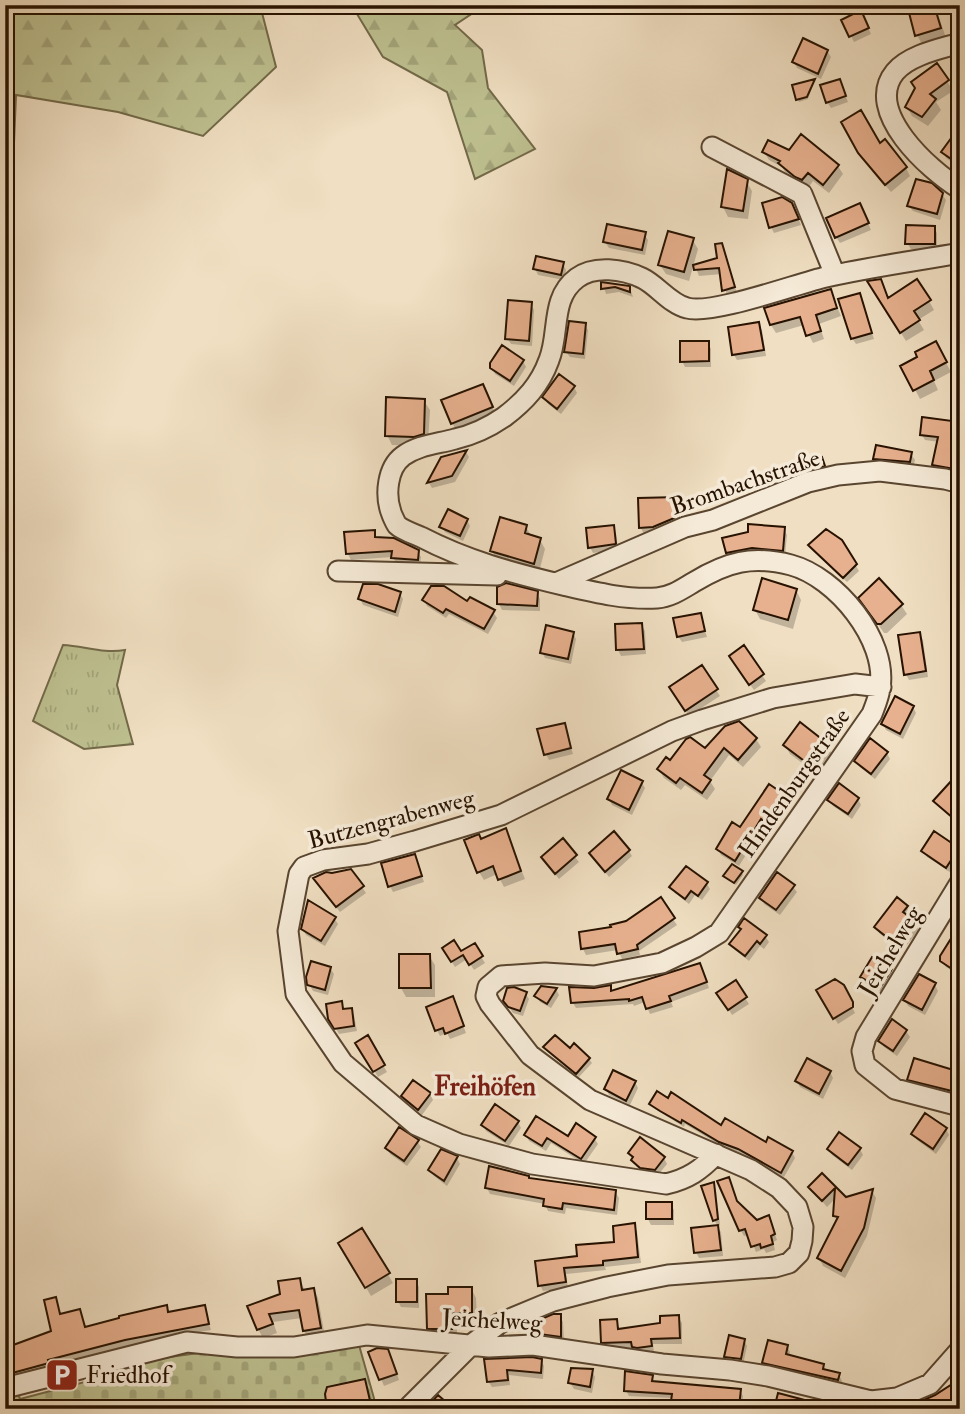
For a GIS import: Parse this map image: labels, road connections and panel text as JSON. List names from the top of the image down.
{
  "streets": {
    "street": [
      "Brombachstraße",
      "Hindenburgstraße",
      "Butzengrabenweg",
      "Jeichelweg"
    ]
  },
  "crossings": [
    ["Brombachstraße", "Hindenburgstraße"],
    ["Hindenburgstraße", "Butzengrabenweg"],
    ["Hindenburgstraße", "Jeichelweg"]
  ],
  "districts": ["Freihöfen"],
  "places": {
    "parking": ["Friedhof"]
  }
}
